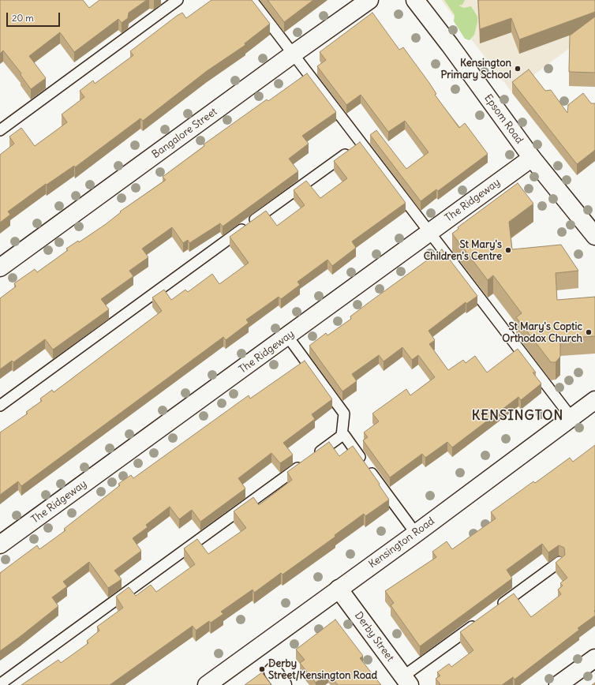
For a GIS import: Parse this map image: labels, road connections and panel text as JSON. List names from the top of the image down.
{
  "streets": {
    "street": [
      "Epsom Road",
      "Bangalore Street",
      "The Ridgeway",
      "Kensington Road",
      "Derby Street"
    ]
  },
  "crossings": [
    ["Epsom Road", "The Ridgeway"],
    ["Kensington Road", "Derby Street"]
  ],
  "districts": ["KENSINGTON"],
  "places": [
    "Kensington Primary School",
    "St Mary's Children's Centre",
    "St Mary's Coptic Orthodox Church",
    "Derby Street/Kensington Road"
  ],
  "scale_bar": "20 m"
}
